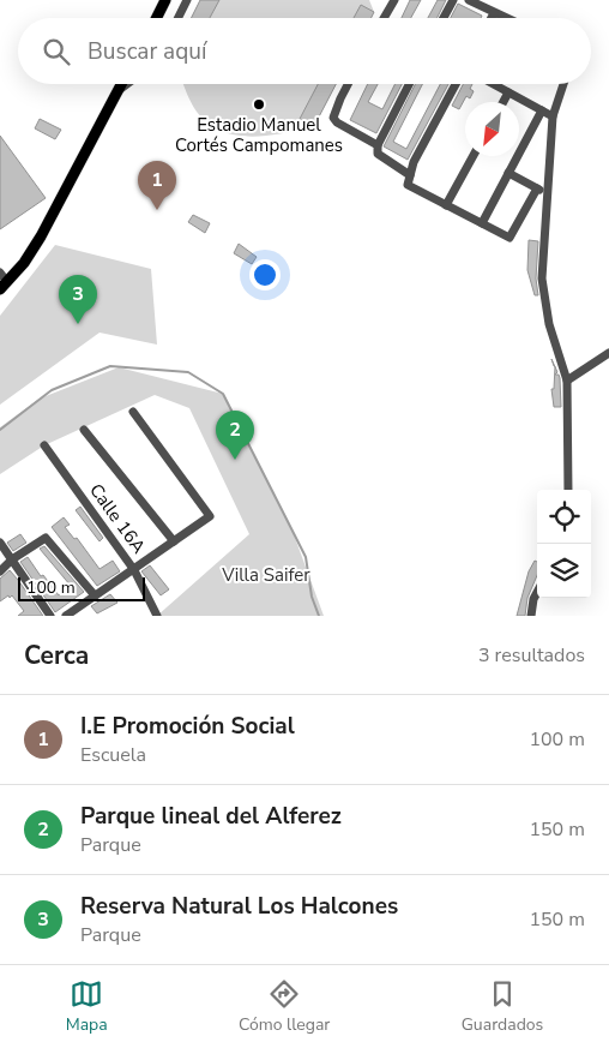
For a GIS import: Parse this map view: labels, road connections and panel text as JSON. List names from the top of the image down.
{
  "streets": {
    "street": ["Calle 16A"]
  },
  "parks": ["Villa Saifer"],
  "places": ["Estadio Manuel Cortés Campomanes"],
  "scale_bar": "100 m",
  "north": "bottom left",
  "page": {
    "search": "Buscar aquí",
    "pins": ["1", "3", "2"],
    "scale": "100 m",
    "heading": ["Cerca", "3 resultados"],
    "list": [
      {
        "mark": "1",
        "name": "I.E Promoción Social",
        "note": "Escuela",
        "value": "100 m"
      },
      {
        "mark": "2",
        "name": "Parque lineal del Alferez",
        "note": "Parque",
        "value": "150 m"
      },
      {
        "mark": "3",
        "name": "Reserva Natural Los Halcones",
        "note": "Parque",
        "value": "150 m"
      }
    ],
    "nav": ["Mapa", "Cómo llegar", "Guardados"]
  }
}
